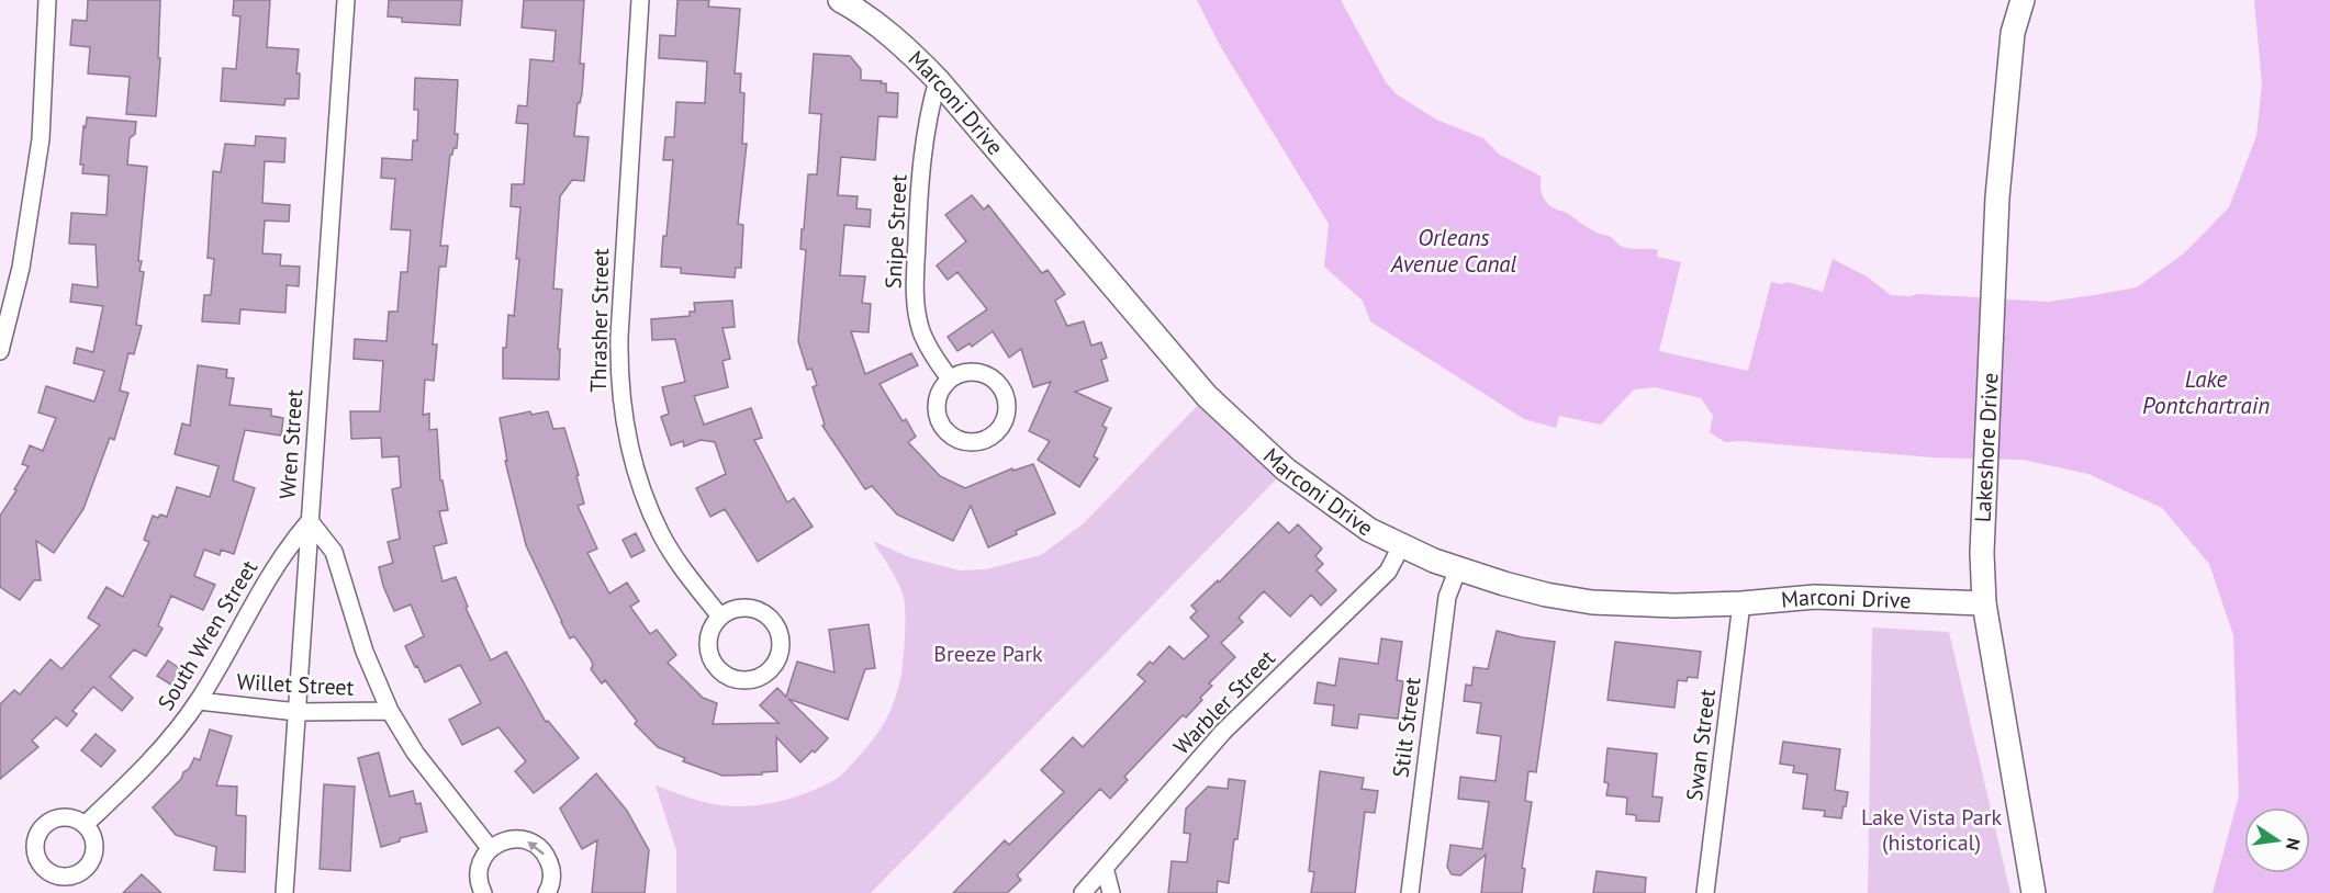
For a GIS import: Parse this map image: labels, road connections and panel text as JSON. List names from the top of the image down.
{
  "streets": {
    "street": [
      "Marconi Drive",
      "Snipe Street",
      "Thrasher Street",
      "Wren Street",
      "Lakeshore Drive",
      "South Wren Street",
      "Willet Street",
      "Warbler Street",
      "Stilt Street",
      "Swan Street"
    ]
  },
  "crossings": [
    ["Marconi Drive", "Snipe Street"],
    ["Marconi Drive", "Lakeshore Drive"],
    ["Marconi Drive", "Warbler Street"],
    ["Marconi Drive", "Stilt Street"],
    ["Marconi Drive", "Swan Street"],
    ["Wren Street", "South Wren Street"],
    ["Wren Street", "Willet Street"],
    ["South Wren Street", "Willet Street"]
  ],
  "water": ["Orleans Avenue Canal", "Lake Pontchartrain"],
  "parks": ["Breeze Park", "Lake Vista Park (historical)"],
  "north": "right"
}
